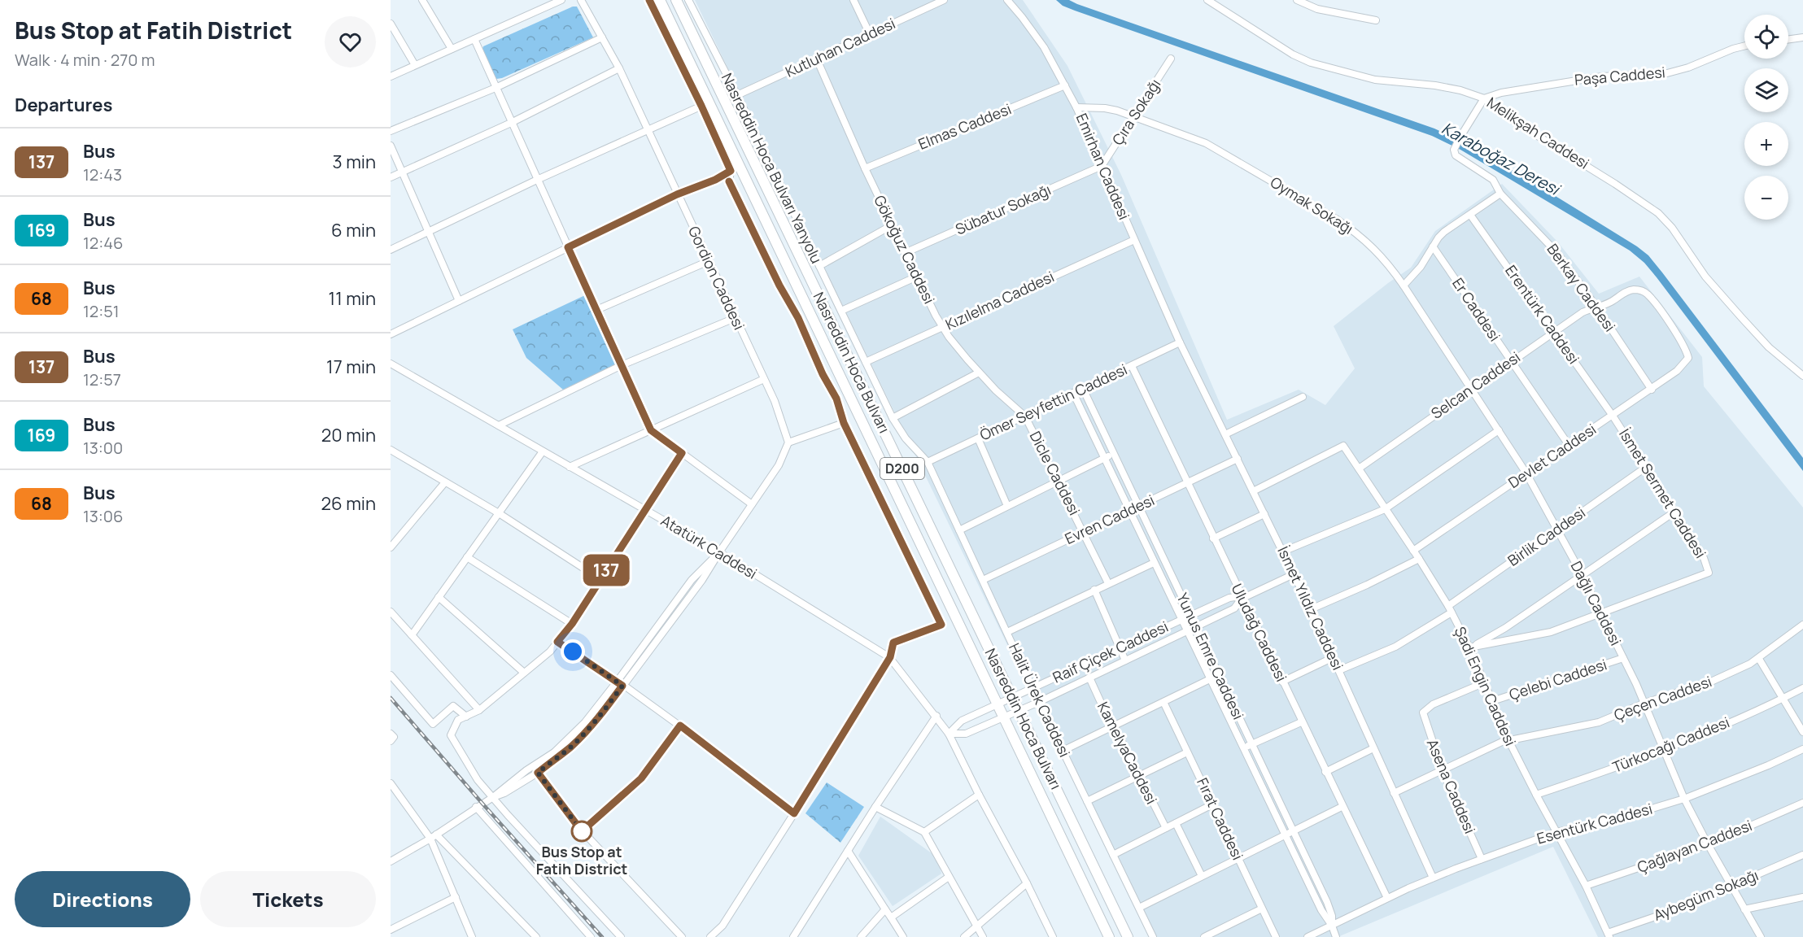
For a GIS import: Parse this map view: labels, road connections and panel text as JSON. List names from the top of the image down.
{
  "streets": {
    "highway": ["Nasreddin Hoca Bulvarı", "D200"],
    "street": [
      "Kutluhan Caddesi",
      "Paşa Caddesi",
      "Çıra Sokağı",
      "Elmas Caddesi",
      "Melikşah Caddesi",
      "Emirhan Caddesi",
      "Nasreddin Hoca Bulvarı Yanyolu",
      "Oymak Sokağı",
      "Sübatur Sokağı",
      "Gökoğuz Caddesi",
      "Gordion Caddesi",
      "Berkay Caddesi",
      "Kızılelma Caddesi",
      "Er Caddesi",
      "Erentürk Caddesi",
      "Selcan Caddesi",
      "Ömer Seyfettin Caddesi",
      "Devlet Caddesi",
      "Dicle Caddesi",
      "İsmet Sermet Caddesi",
      "Evren Caddesi",
      "Birlik Caddesi",
      "Atatürk Caddesi",
      "Dağlı Caddesi",
      "İsmet Yıldız Caddesi",
      "Uludağ Caddesi",
      "Raif Çiçek Caddesi",
      "Yunus Emre Caddesi",
      "Çelebi Caddesi",
      "Şadi Engin Caddesi",
      "Çeçen Caddesi",
      "Halit Ürek Caddesi",
      "Türkocağı Caddesi",
      "KamelyaCaddesi",
      "Asena Caddesi",
      "Fırat Caddesi",
      "Esentürk Caddesi",
      "Çağlayan Caddesi",
      "Aybegüm Sokağı"
    ]
  },
  "crossings": [
    ["Kutluhan Caddesi", "Nasreddin Hoca Bulvarı Yanyolu"],
    ["Kutluhan Caddesi", "Gökoğuz Caddesi"],
    ["Paşa Caddesi", "Melikşah Caddesi"],
    ["Paşa Caddesi", "Berkay Caddesi"],
    ["Çıra Sokağı", "Emirhan Caddesi"],
    ["Çıra Sokağı", "Oymak Sokağı"],
    ["Çıra Sokağı", "Sübatur Sokağı"],
    ["Elmas Caddesi", "Emirhan Caddesi"],
    ["Elmas Caddesi", "Gökoğuz Caddesi"],
    ["Melikşah Caddesi", "Berkay Caddesi"],
    ["Emirhan Caddesi", "Oymak Sokağı"],
    ["Emirhan Caddesi", "Sübatur Sokağı"],
    ["Emirhan Caddesi", "Kızılelma Caddesi"],
    ["Emirhan Caddesi", "Ömer Seyfettin Caddesi"],
    ["Emirhan Caddesi", "İsmet Yıldız Caddesi"],
    ["Nasreddin Hoca Bulvarı Yanyolu", "Kızılelma Caddesi"],
    ["Nasreddin Hoca Bulvarı Yanyolu", "Ömer Seyfettin Caddesi"],
    ["Nasreddin Hoca Bulvarı Yanyolu", "Halit Ürek Caddesi"],
    ["Oymak Sokağı", "Dağlı Caddesi"],
    ["Sübatur Sokağı", "Gökoğuz Caddesi"],
    ["Gökoğuz Caddesi", "Kızılelma Caddesi"],
    ["Gökoğuz Caddesi", "Ömer Seyfettin Caddesi"],
    ["Gökoğuz Caddesi", "Dicle Caddesi"],
    ["Berkay Caddesi", "Selcan Caddesi"],
    ["Berkay Caddesi", "Devlet Caddesi"],
    ["Er Caddesi", "Selcan Caddesi"],
    ["Er Caddesi", "Devlet Caddesi"],
    ["Erentürk Caddesi", "Selcan Caddesi"],
    ["Erentürk Caddesi", "Devlet Caddesi"],
    ["Erentürk Caddesi", "İsmet Sermet Caddesi"],
    ["Nasreddin Hoca Bulvarı", "Raif Çiçek Caddesi"],
    ["Selcan Caddesi", "Devlet Caddesi"],
    ["Selcan Caddesi", "Dağlı Caddesi"],
    ["Selcan Caddesi", "Şadi Engin Caddesi"],
    ["Ömer Seyfettin Caddesi", "Dicle Caddesi"],
    ["Ömer Seyfettin Caddesi", "İsmet Yıldız Caddesi"],
    ["Ömer Seyfettin Caddesi", "Uludağ Caddesi"],
    ["Ömer Seyfettin Caddesi", "Yunus Emre Caddesi"],
    ["Ömer Seyfettin Caddesi", "Halit Ürek Caddesi"],
    ["Devlet Caddesi", "İsmet Sermet Caddesi"],
    ["Devlet Caddesi", "Dağlı Caddesi"],
    ["Devlet Caddesi", "Şadi Engin Caddesi"],
    ["Dicle Caddesi", "Evren Caddesi"],
    ["İsmet Sermet Caddesi", "Birlik Caddesi"],
    ["İsmet Sermet Caddesi", "Dağlı Caddesi"],
    ["Evren Caddesi", "İsmet Yıldız Caddesi"],
    ["Evren Caddesi", "Uludağ Caddesi"],
    ["Evren Caddesi", "Yunus Emre Caddesi"],
    ["Evren Caddesi", "Halit Ürek Caddesi"],
    ["Birlik Caddesi", "Dağlı Caddesi"],
    ["Birlik Caddesi", "İsmet Yıldız Caddesi"],
    ["Birlik Caddesi", "Şadi Engin Caddesi"],
    ["Atatürk Caddesi", "Raif Çiçek Caddesi"],
    ["Dağlı Caddesi", "Çelebi Caddesi"],
    ["Dağlı Caddesi", "Çeçen Caddesi"],
    ["Dağlı Caddesi", "Türkocağı Caddesi"],
    ["Dağlı Caddesi", "Esentürk Caddesi"],
    ["Dağlı Caddesi", "Çağlayan Caddesi"],
    ["Dağlı Caddesi", "Aybegüm Sokağı"],
    ["İsmet Yıldız Caddesi", "Raif Çiçek Caddesi"],
    ["İsmet Yıldız Caddesi", "Şadi Engin Caddesi"],
    ["İsmet Yıldız Caddesi", "Çeçen Caddesi"],
    ["İsmet Yıldız Caddesi", "Esentürk Caddesi"],
    ["Uludağ Caddesi", "Raif Çiçek Caddesi"],
    ["Uludağ Caddesi", "Esentürk Caddesi"],
    ["Raif Çiçek Caddesi", "Yunus Emre Caddesi"],
    ["Raif Çiçek Caddesi", "Halit Ürek Caddesi"],
    ["Raif Çiçek Caddesi", "KamelyaCaddesi"],
    ["Yunus Emre Caddesi", "Esentürk Caddesi"],
    ["Çelebi Caddesi", "Şadi Engin Caddesi"],
    ["Şadi Engin Caddesi", "Çeçen Caddesi"],
    ["Şadi Engin Caddesi", "Türkocağı Caddesi"],
    ["Şadi Engin Caddesi", "Asena Caddesi"],
    ["Şadi Engin Caddesi", "Esentürk Caddesi"],
    ["Şadi Engin Caddesi", "Çağlayan Caddesi"],
    ["Şadi Engin Caddesi", "Aybegüm Sokağı"],
    ["Çeçen Caddesi", "Asena Caddesi"],
    ["Asena Caddesi", "Esentürk Caddesi"]
  ],
  "water": ["Karaboğaz Deresi"],
  "places": ["Bus Stop at Fatih District"],
  "lines": ["bus line 137"],
  "page": {
    "heading": [
      ["Bus Stop at Fatih District", "Walk · 4 min · 270 m"],
      "Departures"
    ],
    "on_map": "137",
    "map_buttons": ["+", "−"],
    "list": [
      {
        "mark": "137",
        "name": "Bus",
        "note": "12:43",
        "value": "3 min"
      },
      {
        "mark": "169",
        "name": "Bus",
        "note": "12:46",
        "value": "6 min"
      },
      {
        "mark": "68",
        "name": "Bus",
        "note": "12:51",
        "value": "11 min"
      },
      {
        "mark": "137",
        "name": "Bus",
        "note": "12:57",
        "value": "17 min"
      },
      {
        "mark": "169",
        "name": "Bus",
        "note": "13:00",
        "value": "20 min"
      },
      {
        "mark": "68",
        "name": "Bus",
        "note": "13:06",
        "value": "26 min"
      }
    ],
    "buttons": ["Directions", "Tickets"]
  }
}
